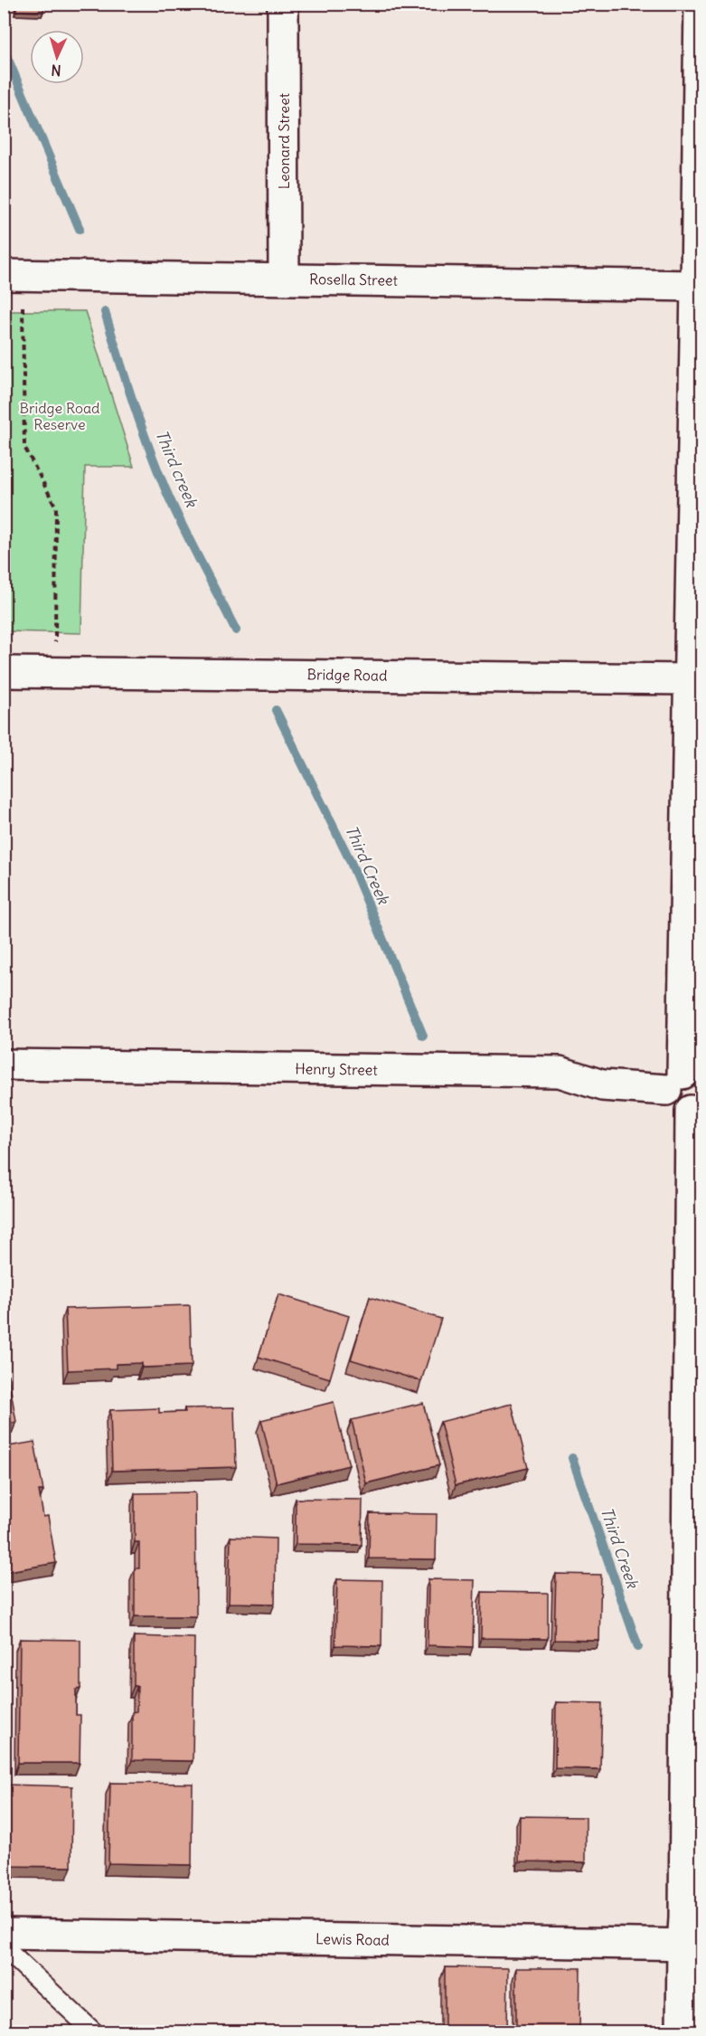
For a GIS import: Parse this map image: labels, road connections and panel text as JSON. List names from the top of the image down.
{
  "streets": {
    "street": [
      "Leonard Street",
      "Rosella Street",
      "Bridge Road",
      "Henry Street",
      "Lewis Road"
    ]
  },
  "crossings": [
    ["Leonard Street", "Rosella Street"]
  ],
  "water": ["Third creek", "Third Creek"],
  "parks": ["Bridge Road Reserve"],
  "north": "bottom"
}
